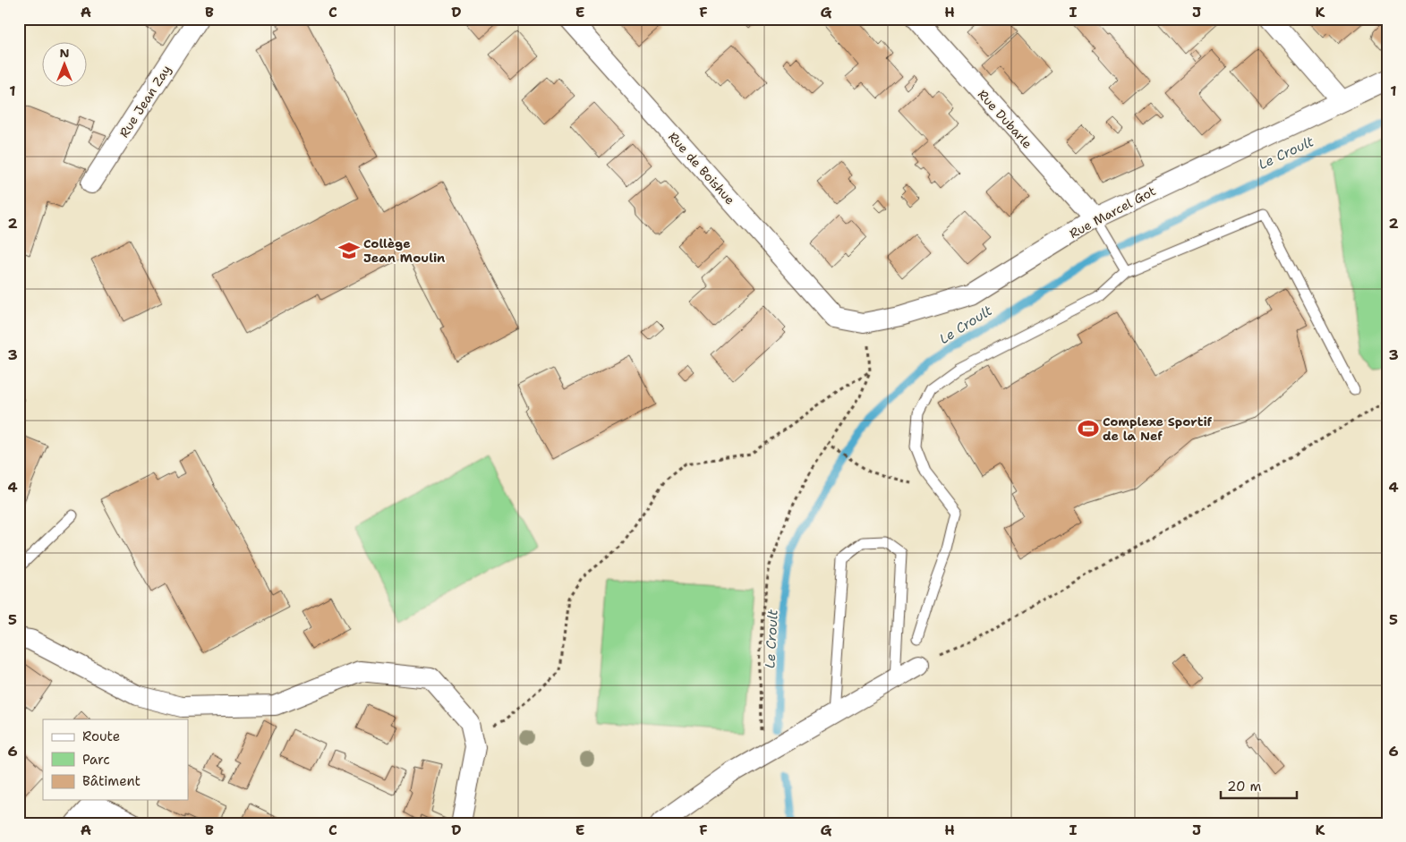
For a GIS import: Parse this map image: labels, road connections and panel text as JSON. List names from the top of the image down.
{
  "streets": {
    "street": [
      "Rue Jean Zay",
      "Rue Dubarle",
      "Rue de Boishue",
      "Rue Marcel Got"
    ]
  },
  "crossings": [
    ["Rue Dubarle", "Rue Marcel Got"],
    ["Rue de Boishue", "Rue Marcel Got"]
  ],
  "water": ["Le Croult"],
  "places": {
    "school or university": ["Collège Jean Moulin"],
    "sports": ["Complexe Sportif de la Nef"]
  },
  "legend": ["Route", "Parc", "Bâtiment"],
  "scale_bar": "20 m",
  "north": "top",
  "grid": {
    "columns": [
      "A",
      "B",
      "C",
      "D",
      "E",
      "F",
      "G",
      "H",
      "I",
      "J",
      "K"
    ],
    "rows": [
      "1",
      "2",
      "3",
      "4",
      "5",
      "6"
    ]
  }
}
